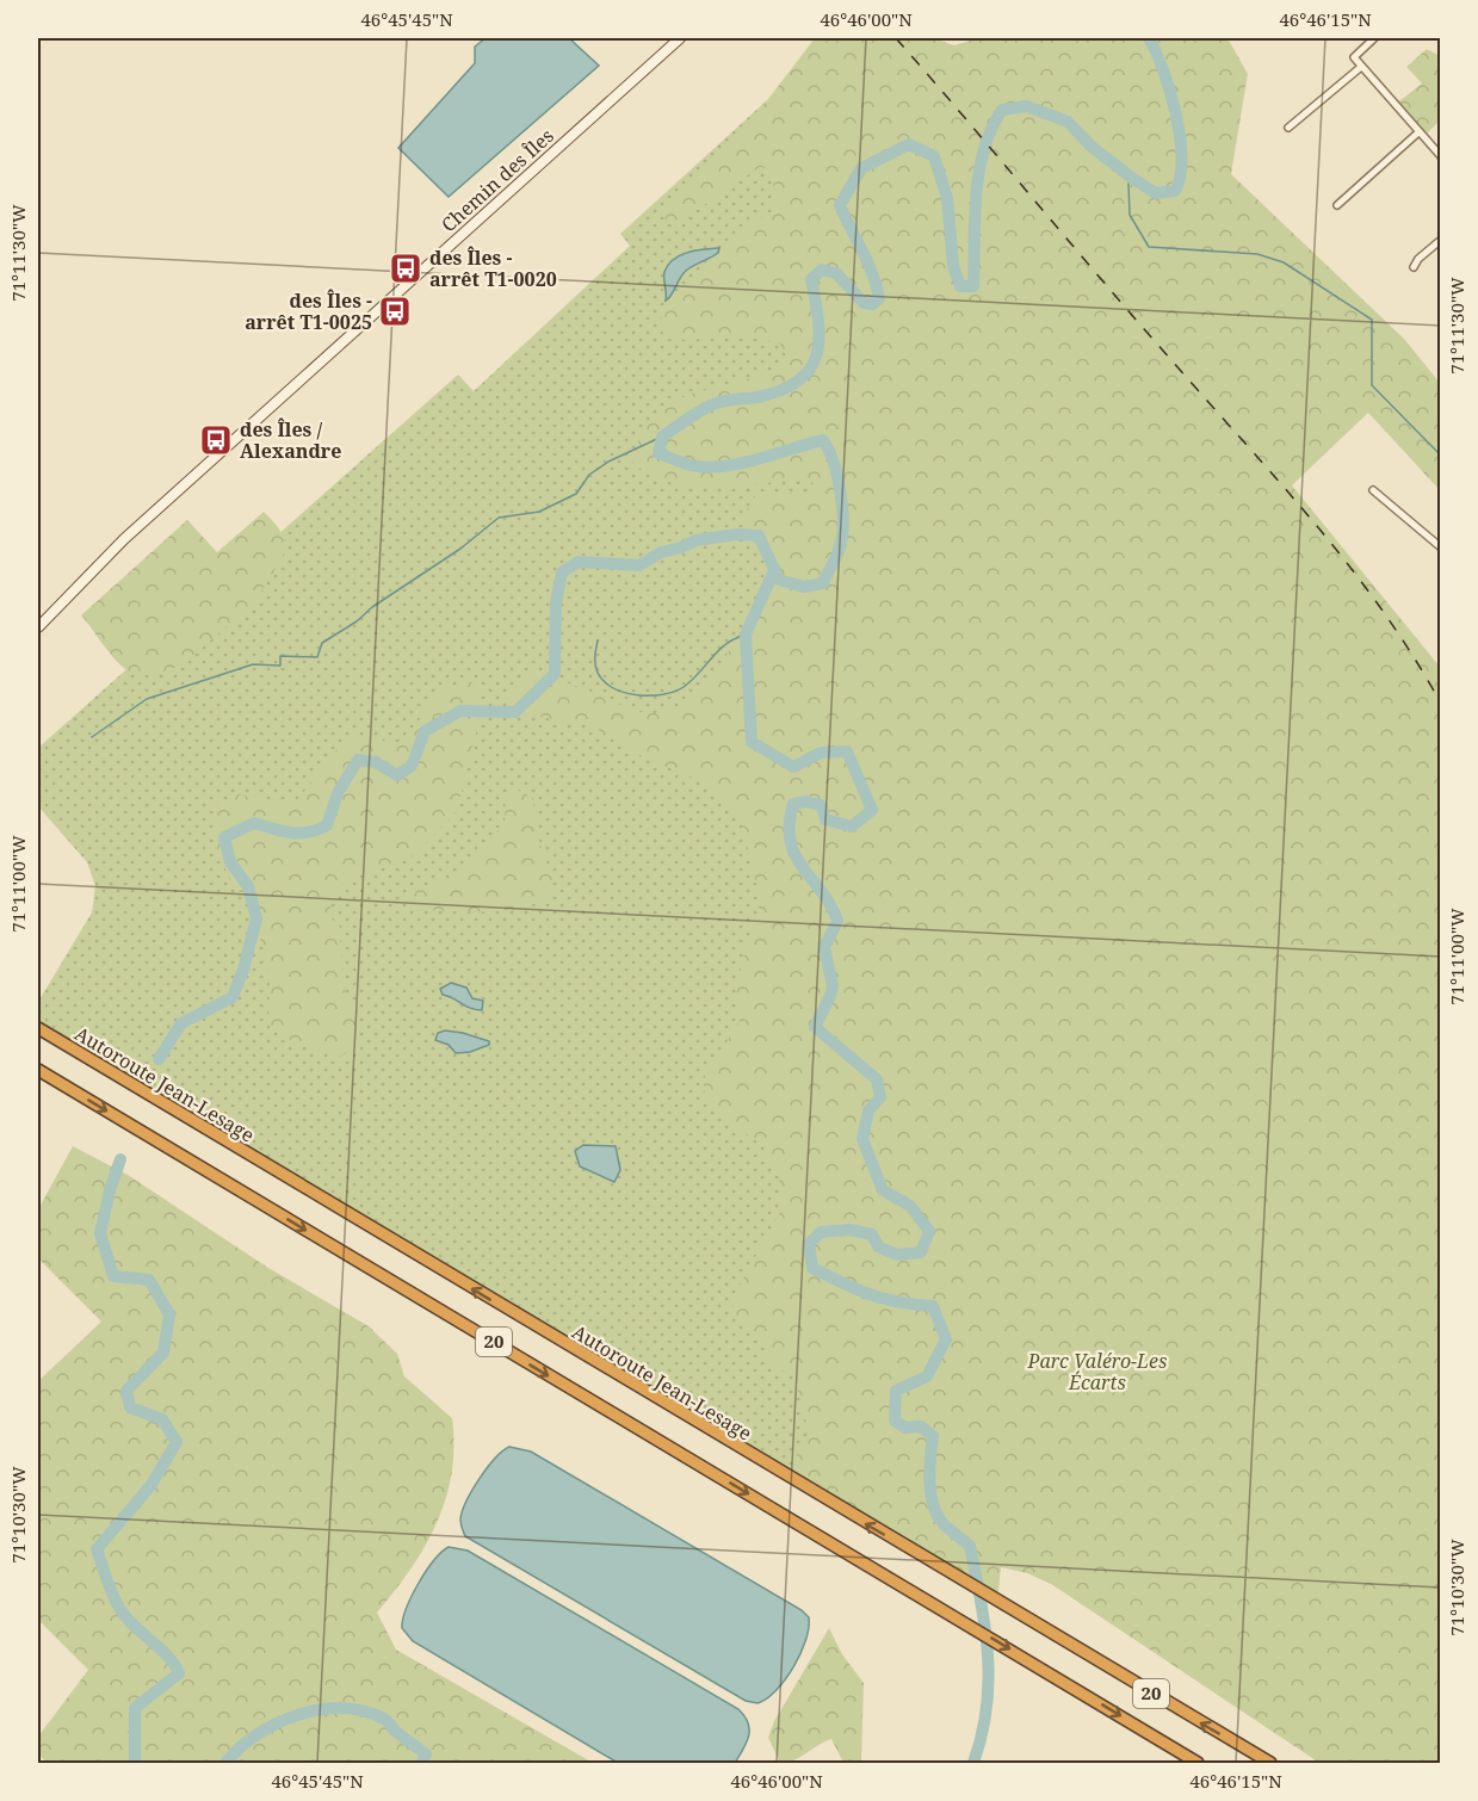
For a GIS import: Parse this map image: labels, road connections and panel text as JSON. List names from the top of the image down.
{
  "streets": {
    "highway": ["Autoroute Jean-Lesage", "20"],
    "main road": ["Chemin des Îles"]
  },
  "parks": ["Parc Valéro-Les Écarts"],
  "places": {
    "bus stop": ["des Îles - arrêt T1-0020", "des Îles - arrêt T1-0025", "des Îles / Alexandre"]
  },
  "coordinates": [
    "46°45'45\"N",
    "46°46'00\"N",
    "46°46'15\"N",
    "71°11'30\"W",
    "71°11'00\"W",
    "71°10'30\"W"
  ]
}
